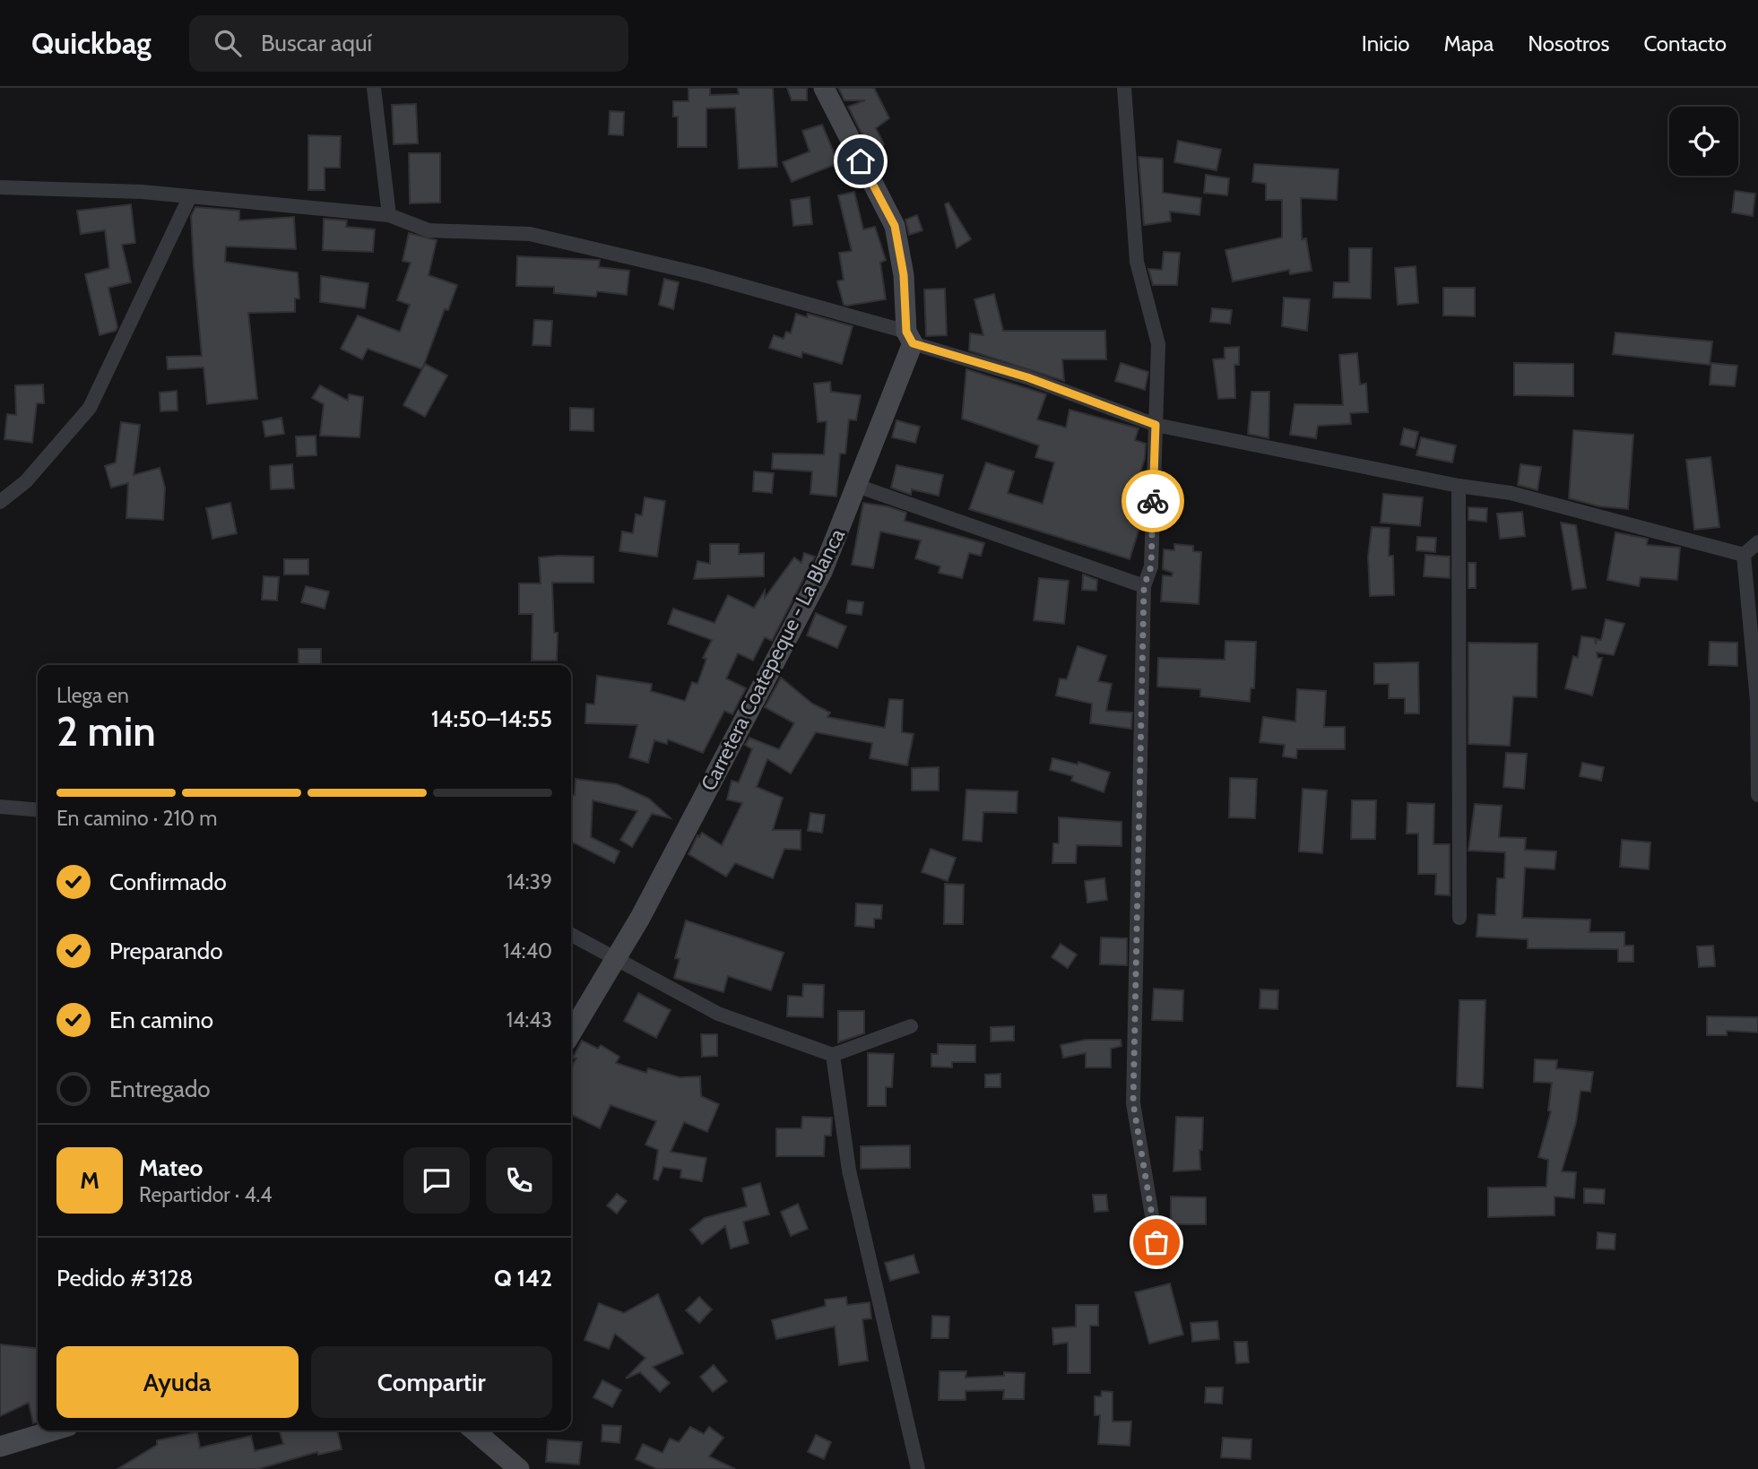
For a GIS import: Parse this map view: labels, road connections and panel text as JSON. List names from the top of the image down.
{
  "streets": {
    "main road": ["Carretera Coatepeque - La Blanca"]
  },
  "page": {
    "header": "Quickbag",
    "search": "Buscar aquí",
    "nav": [
      "Inicio",
      "Mapa",
      "Nosotros",
      "Contacto"
    ],
    "heading": ["2 min", "Llega en", "14:50–14:55"],
    "panel": [
      "Mateo",
      "Repartidor · 4.4",
      "Pedido #3128",
      "Q 142"
    ],
    "bar": "En camino · 210 m",
    "list": [
      ["Confirmado", "14:39"],
      ["Preparando", "14:40"],
      ["En camino", "14:43"],
      "Entregado"
    ],
    "round": "M",
    "buttons": ["Ayuda", "Compartir"]
  }
}
